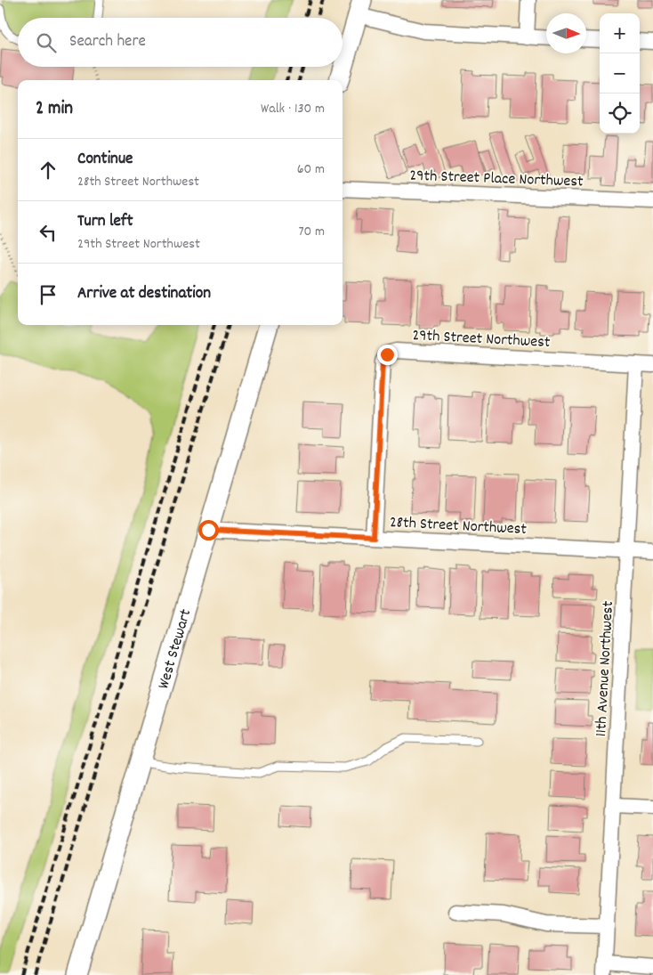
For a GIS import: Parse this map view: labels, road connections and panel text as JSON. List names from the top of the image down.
{
  "streets": {
    "street": [
      "29th Street Place Northwest",
      "29th Street Northwest",
      "28th Street Northwest",
      "West Stewart",
      "11th Avenue Northwest"
    ]
  },
  "crossings": [
    ["29th Street Northwest", "28th Street Northwest"],
    ["29th Street Northwest", "11th Avenue Northwest"],
    ["28th Street Northwest", "West Stewart"],
    ["28th Street Northwest", "11th Avenue Northwest"]
  ],
  "north": "right",
  "page": {
    "map_buttons": ["+", "−"],
    "search": "Search here",
    "heading": ["2 min", "Walk · 130 m"],
    "list": [
      ["Continue", "28th Street Northwest", "60 m"],
      ["Turn left", "29th Street Northwest", "70 m"],
      "Arrive at destination"
    ]
  }
}
